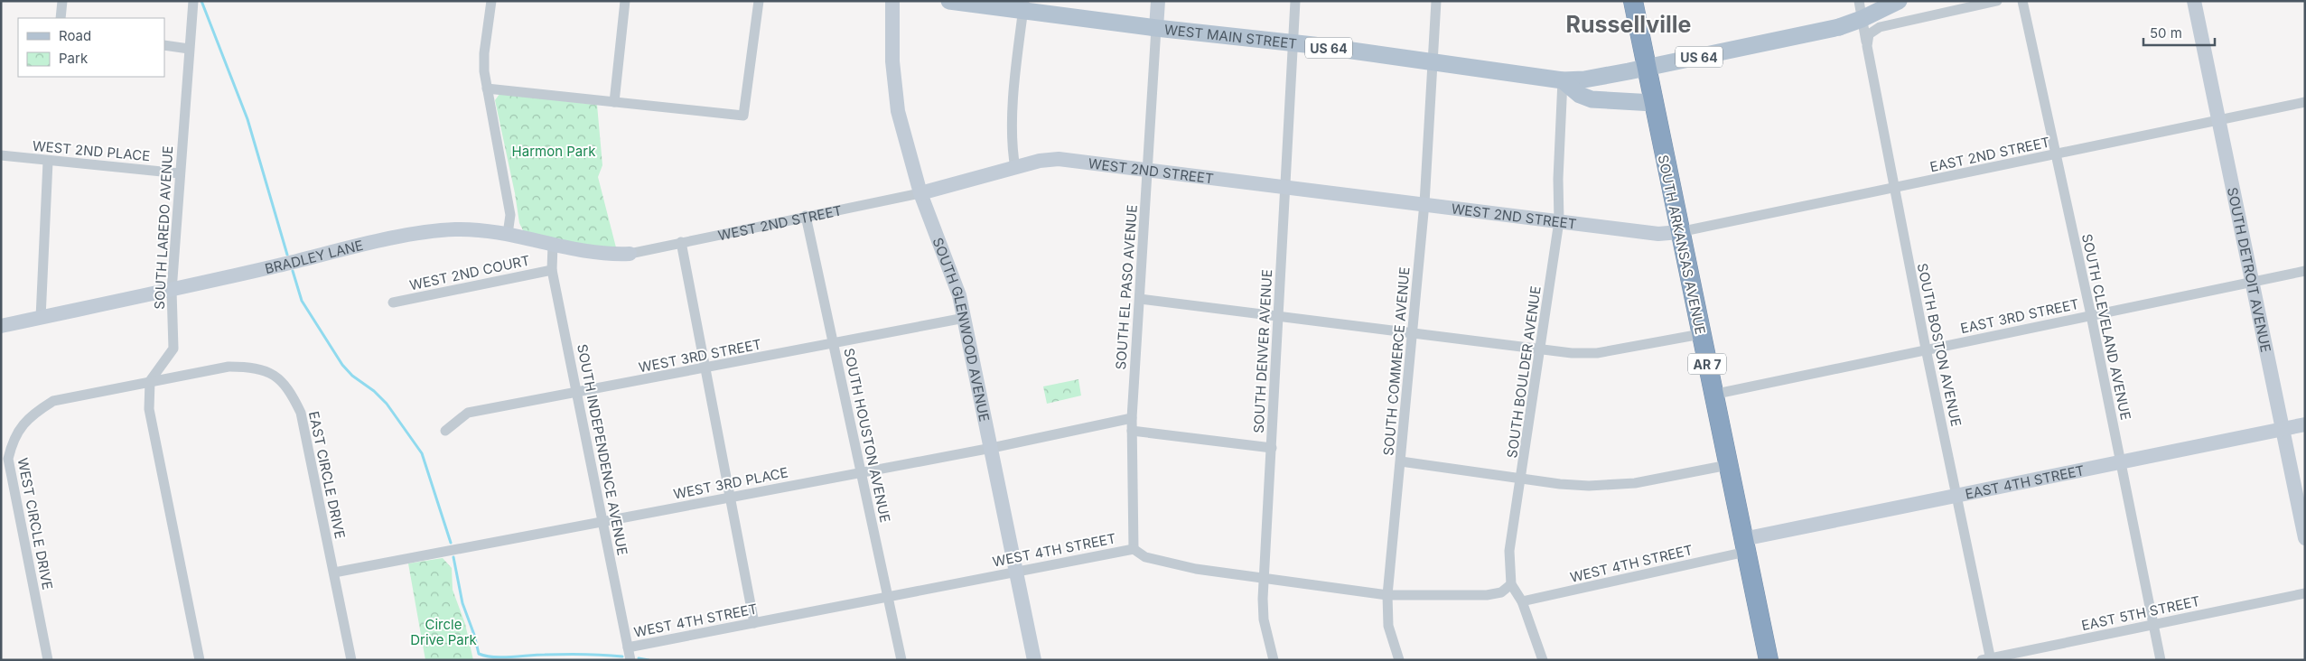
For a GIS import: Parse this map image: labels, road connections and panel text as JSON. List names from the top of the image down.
{
  "streets": {
    "highway": ["SOUTH ARKANSAS AVENUE", "AR 7"],
    "main road": ["WEST MAIN STREET", "US 64"],
    "street": [
      "WEST 2ND PLACE",
      "EAST 2ND STREET",
      "WEST 2ND STREET",
      "SOUTH LAREDO AVENUE",
      "BRADLEY LANE",
      "SOUTH DETROIT AVENUE",
      "WEST 2ND COURT",
      "SOUTH EL PASO AVENUE",
      "EAST 3RD STREET",
      "SOUTH CLEVELAND AVENUE",
      "SOUTH GLENWOOD AVENUE",
      "SOUTH BOSTON AVENUE",
      "SOUTH DENVER AVENUE",
      "WEST 3RD STREET",
      "SOUTH COMMERCE AVENUE",
      "SOUTH BOULDER AVENUE",
      "SOUTH HOUSTON AVENUE",
      "SOUTH INDEPENDENCE AVENUE",
      "EAST CIRCLE DRIVE",
      "EAST 4TH STREET",
      "WEST 3RD PLACE",
      "WEST CIRCLE DRIVE",
      "WEST 4TH STREET",
      "EAST 5TH STREET"
    ]
  },
  "crossings": [
    ["WEST MAIN STREET", "US 64"],
    ["WEST MAIN STREET", "SOUTH ARKANSAS AVENUE"],
    ["WEST MAIN STREET", "SOUTH EL PASO AVENUE"],
    ["WEST MAIN STREET", "SOUTH DENVER AVENUE"],
    ["WEST MAIN STREET", "SOUTH COMMERCE AVENUE"],
    ["WEST MAIN STREET", "AR 7"],
    ["WEST MAIN STREET", "SOUTH BOULDER AVENUE"],
    ["US 64", "SOUTH ARKANSAS AVENUE"],
    ["US 64", "AR 7"],
    ["WEST 2ND PLACE", "SOUTH LAREDO AVENUE"],
    ["EAST 2ND STREET", "WEST 2ND STREET"],
    ["EAST 2ND STREET", "SOUTH ARKANSAS AVENUE"],
    ["EAST 2ND STREET", "SOUTH DETROIT AVENUE"],
    ["EAST 2ND STREET", "SOUTH CLEVELAND AVENUE"],
    ["EAST 2ND STREET", "SOUTH BOSTON AVENUE"],
    ["WEST 2ND STREET", "SOUTH ARKANSAS AVENUE"],
    ["WEST 2ND STREET", "BRADLEY LANE"],
    ["WEST 2ND STREET", "SOUTH EL PASO AVENUE"],
    ["WEST 2ND STREET", "SOUTH GLENWOOD AVENUE"],
    ["WEST 2ND STREET", "SOUTH DENVER AVENUE"],
    ["WEST 2ND STREET", "SOUTH COMMERCE AVENUE"],
    ["WEST 2ND STREET", "SOUTH BOULDER AVENUE"],
    ["WEST 2ND STREET", "SOUTH HOUSTON AVENUE"],
    ["SOUTH LAREDO AVENUE", "BRADLEY LANE"],
    ["SOUTH LAREDO AVENUE", "EAST CIRCLE DRIVE"],
    ["SOUTH LAREDO AVENUE", "WEST CIRCLE DRIVE"],
    ["SOUTH ARKANSAS AVENUE", "EAST 3RD STREET"],
    ["SOUTH ARKANSAS AVENUE", "AR 7"],
    ["SOUTH ARKANSAS AVENUE", "EAST 4TH STREET"],
    ["SOUTH ARKANSAS AVENUE", "WEST 4TH STREET"],
    ["BRADLEY LANE", "SOUTH INDEPENDENCE AVENUE"],
    ["SOUTH DETROIT AVENUE", "EAST 3RD STREET"],
    ["SOUTH DETROIT AVENUE", "EAST 4TH STREET"],
    ["WEST 2ND COURT", "SOUTH INDEPENDENCE AVENUE"],
    ["SOUTH EL PASO AVENUE", "WEST 3RD PLACE"],
    ["SOUTH EL PASO AVENUE", "WEST 4TH STREET"],
    ["EAST 3RD STREET", "SOUTH CLEVELAND AVENUE"],
    ["EAST 3RD STREET", "SOUTH BOSTON AVENUE"],
    ["SOUTH CLEVELAND AVENUE", "EAST 4TH STREET"],
    ["SOUTH CLEVELAND AVENUE", "EAST 5TH STREET"],
    ["SOUTH GLENWOOD AVENUE", "WEST 3RD STREET"],
    ["SOUTH GLENWOOD AVENUE", "WEST 3RD PLACE"],
    ["SOUTH GLENWOOD AVENUE", "WEST 4TH STREET"],
    ["SOUTH BOSTON AVENUE", "EAST 4TH STREET"],
    ["SOUTH BOSTON AVENUE", "EAST 5TH STREET"],
    ["SOUTH DENVER AVENUE", "WEST 4TH STREET"],
    ["WEST 3RD STREET", "SOUTH HOUSTON AVENUE"],
    ["WEST 3RD STREET", "SOUTH INDEPENDENCE AVENUE"],
    ["SOUTH COMMERCE AVENUE", "WEST 4TH STREET"],
    ["SOUTH BOULDER AVENUE", "WEST 4TH STREET"],
    ["SOUTH HOUSTON AVENUE", "WEST 3RD PLACE"],
    ["SOUTH HOUSTON AVENUE", "WEST 4TH STREET"],
    ["SOUTH INDEPENDENCE AVENUE", "WEST 3RD PLACE"],
    ["SOUTH INDEPENDENCE AVENUE", "WEST 4TH STREET"],
    ["EAST CIRCLE DRIVE", "WEST 3RD PLACE"],
    ["EAST CIRCLE DRIVE", "WEST CIRCLE DRIVE"],
    ["EAST 4TH STREET", "WEST 4TH STREET"]
  ],
  "districts": ["Russellville"],
  "parks": ["Harmon Park", "Circle Drive Park"],
  "legend": ["Road", "Park"],
  "scale_bar": "50 m"
}
